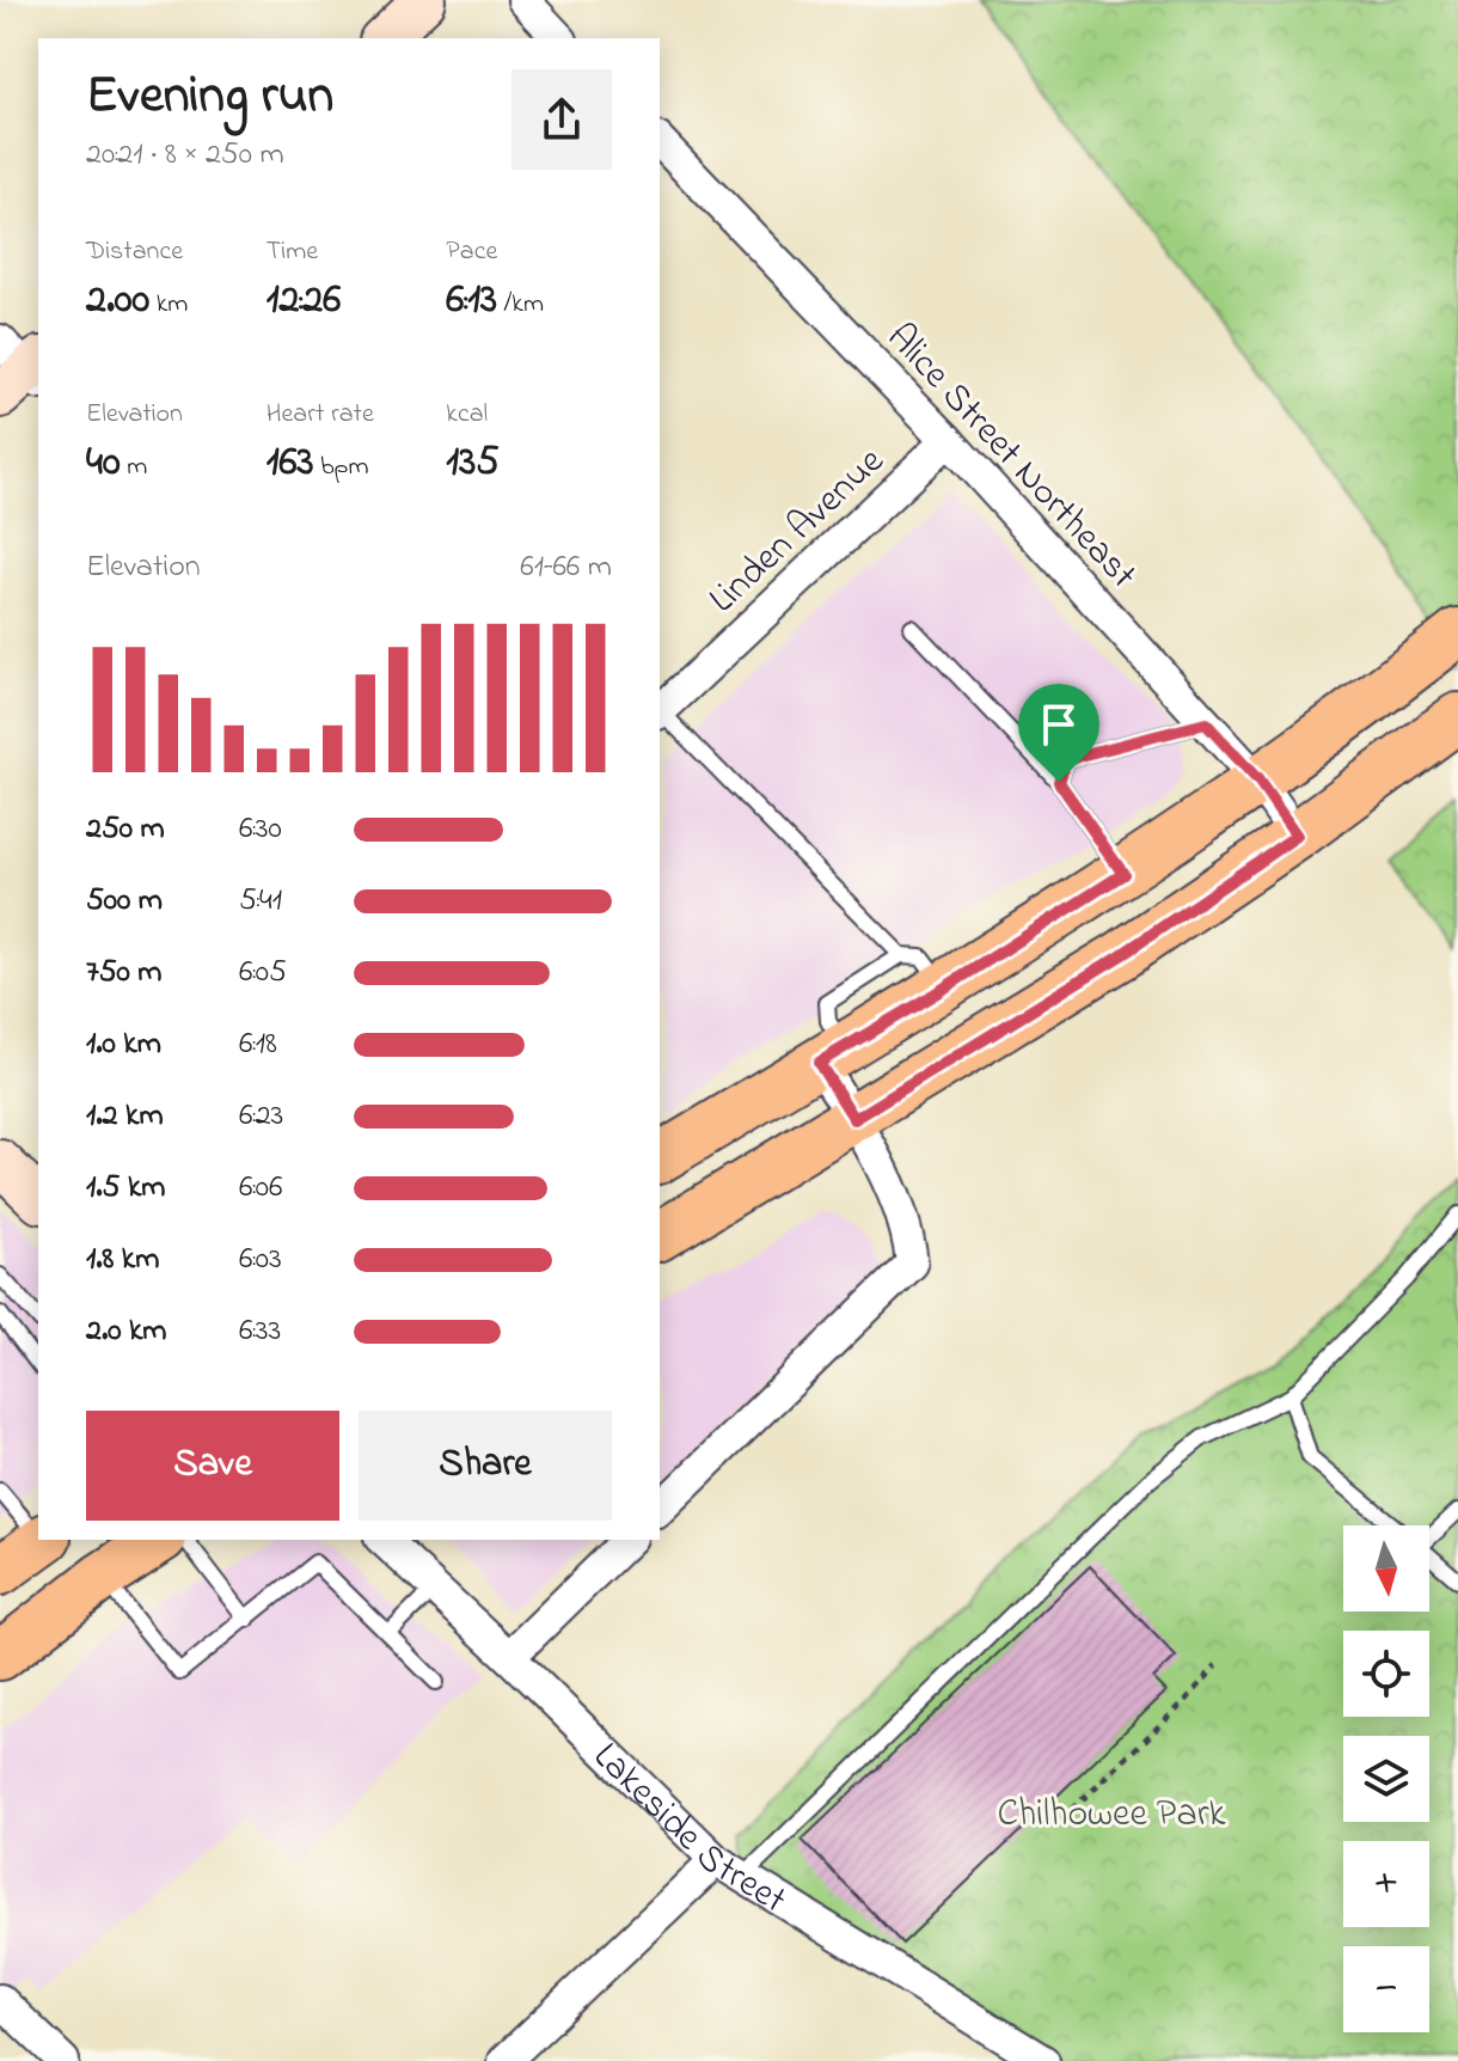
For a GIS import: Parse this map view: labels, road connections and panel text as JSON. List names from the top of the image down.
{
  "streets": {
    "street": ["Alice Street Northeast", "Linden Avenue", "Lakeside Street"]
  },
  "crossings": [
    ["Alice Street Northeast", "Linden Avenue"]
  ],
  "parks": ["Chilhowee Park"],
  "north": "bottom",
  "page": {
    "heading": ["Evening run", "20:21 · 8 × 250 m"],
    "stats": [
      ["Distance", "2.00 km"],
      ["Time", "12:26"],
      ["Pace", "6:13 /km"],
      ["Elevation", "40 m"],
      ["Heart rate", "163 bpm"],
      ["kcal", "135"]
    ],
    "chart": ["Elevation", "61–66 m"],
    "list": [
      {
        "name": "250 m",
        "note": "6:30"
      },
      {
        "name": "500 m",
        "note": "5:41"
      },
      {
        "name": "750 m",
        "note": "6:05"
      },
      {
        "name": "1.0 km",
        "note": "6:18"
      },
      {
        "name": "1.2 km",
        "note": "6:23"
      },
      {
        "name": "1.5 km",
        "note": "6:06"
      },
      {
        "name": "1.8 km",
        "note": "6:03"
      },
      {
        "name": "2.0 km",
        "note": "6:33"
      }
    ],
    "buttons": ["Save", "Share"],
    "map_buttons": ["+", "−"]
  }
}
